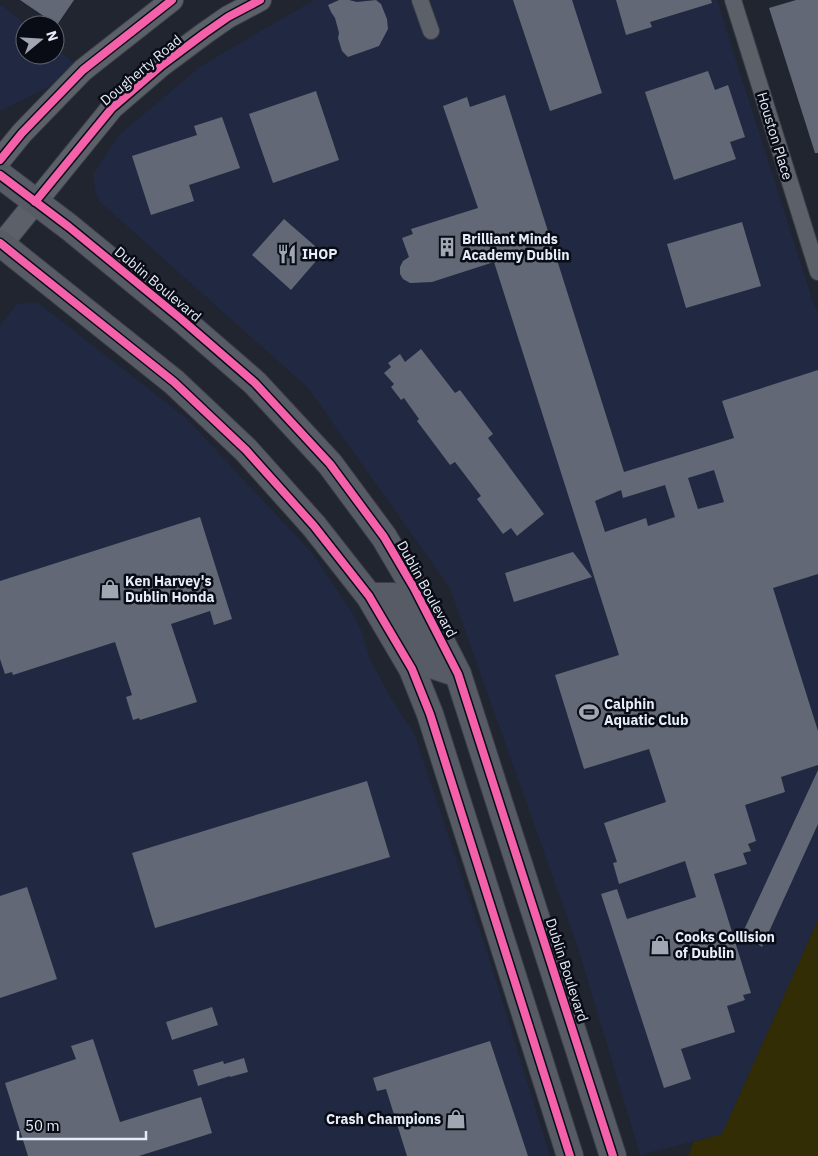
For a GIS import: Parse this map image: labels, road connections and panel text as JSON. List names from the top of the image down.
{
  "streets": {
    "main road": ["Dougherty Road", "Dublin Boulevard"],
    "street": ["Houston Place"]
  },
  "crossings": [
    ["Dougherty Road", "Dublin Boulevard"]
  ],
  "places": {
    "building": ["Brilliant Minds Academy Dublin"],
    "restaurant": ["IHOP"],
    "shop": ["Ken Harvey's Dublin Honda", "Cooks Collision of Dublin", "Crash Champions"],
    "sports": ["Calphin Aquatic Club"]
  },
  "scale_bar": "50 m",
  "north": "right"
}
